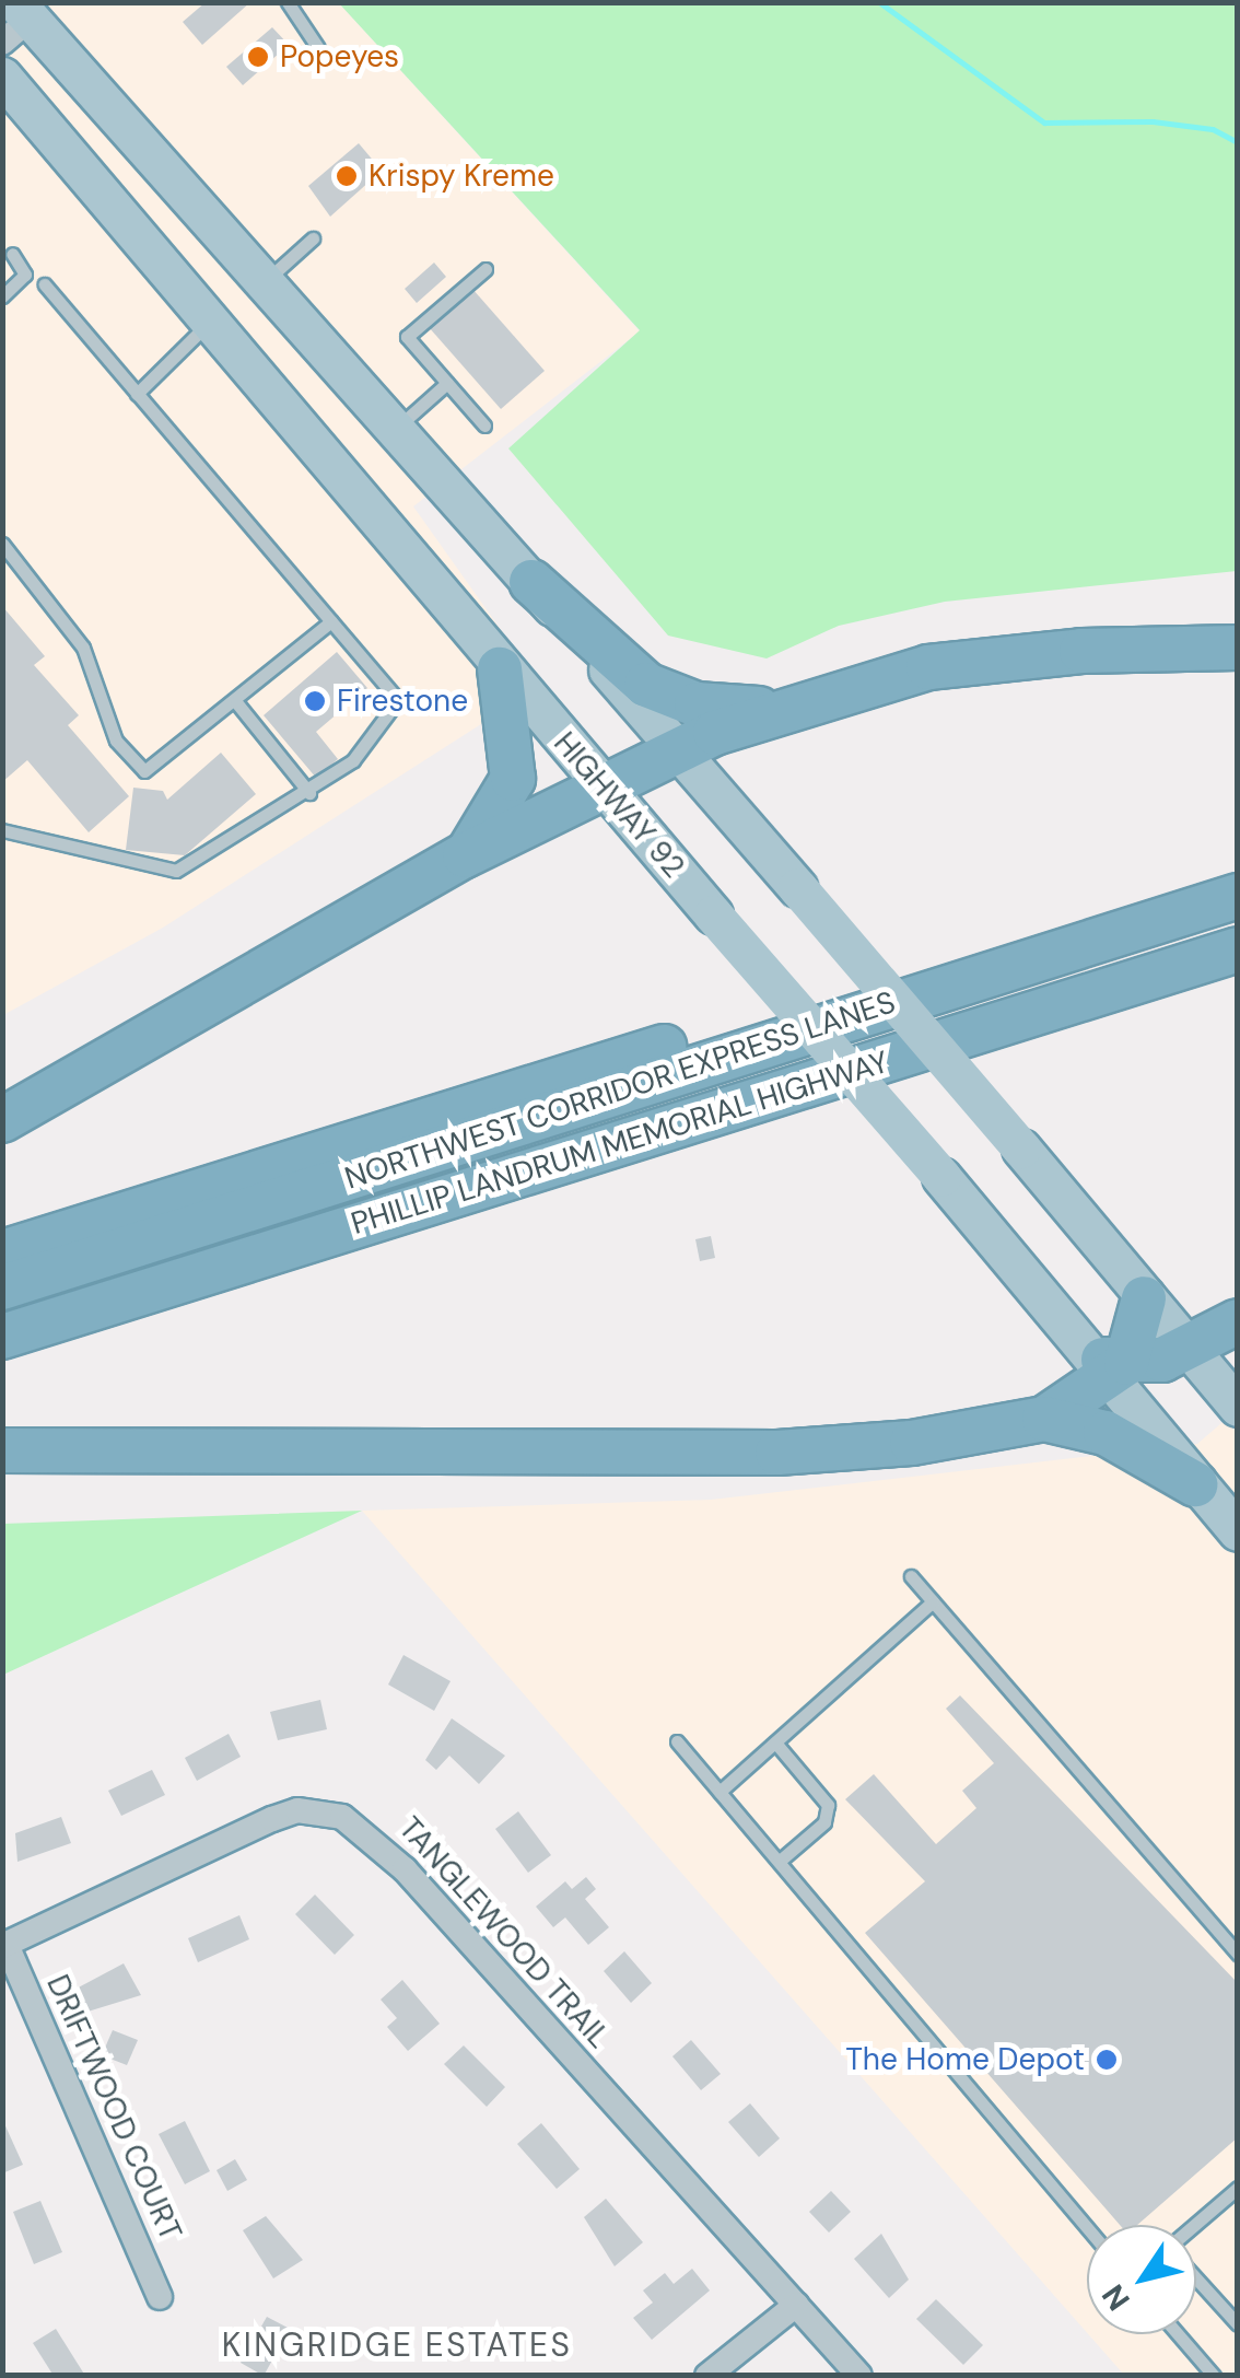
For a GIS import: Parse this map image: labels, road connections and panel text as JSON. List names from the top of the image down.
{
  "streets": {
    "highway": ["NORTHWEST CORRIDOR EXPRESS LANES", "PHILLIP LANDRUM MEMORIAL HIGHWAY"],
    "main road": ["HIGHWAY 92"],
    "street": ["TANGLEWOOD TRAIL", "DRIFTWOOD COURT"]
  },
  "crossings": [
    ["TANGLEWOOD TRAIL", "DRIFTWOOD COURT"]
  ],
  "districts": ["KINGRIDGE ESTATES"],
  "places": [
    "Popeyes",
    "Krispy Kreme",
    "Firestone",
    "The Home Depot"
  ],
  "north": "bottom left"
}
